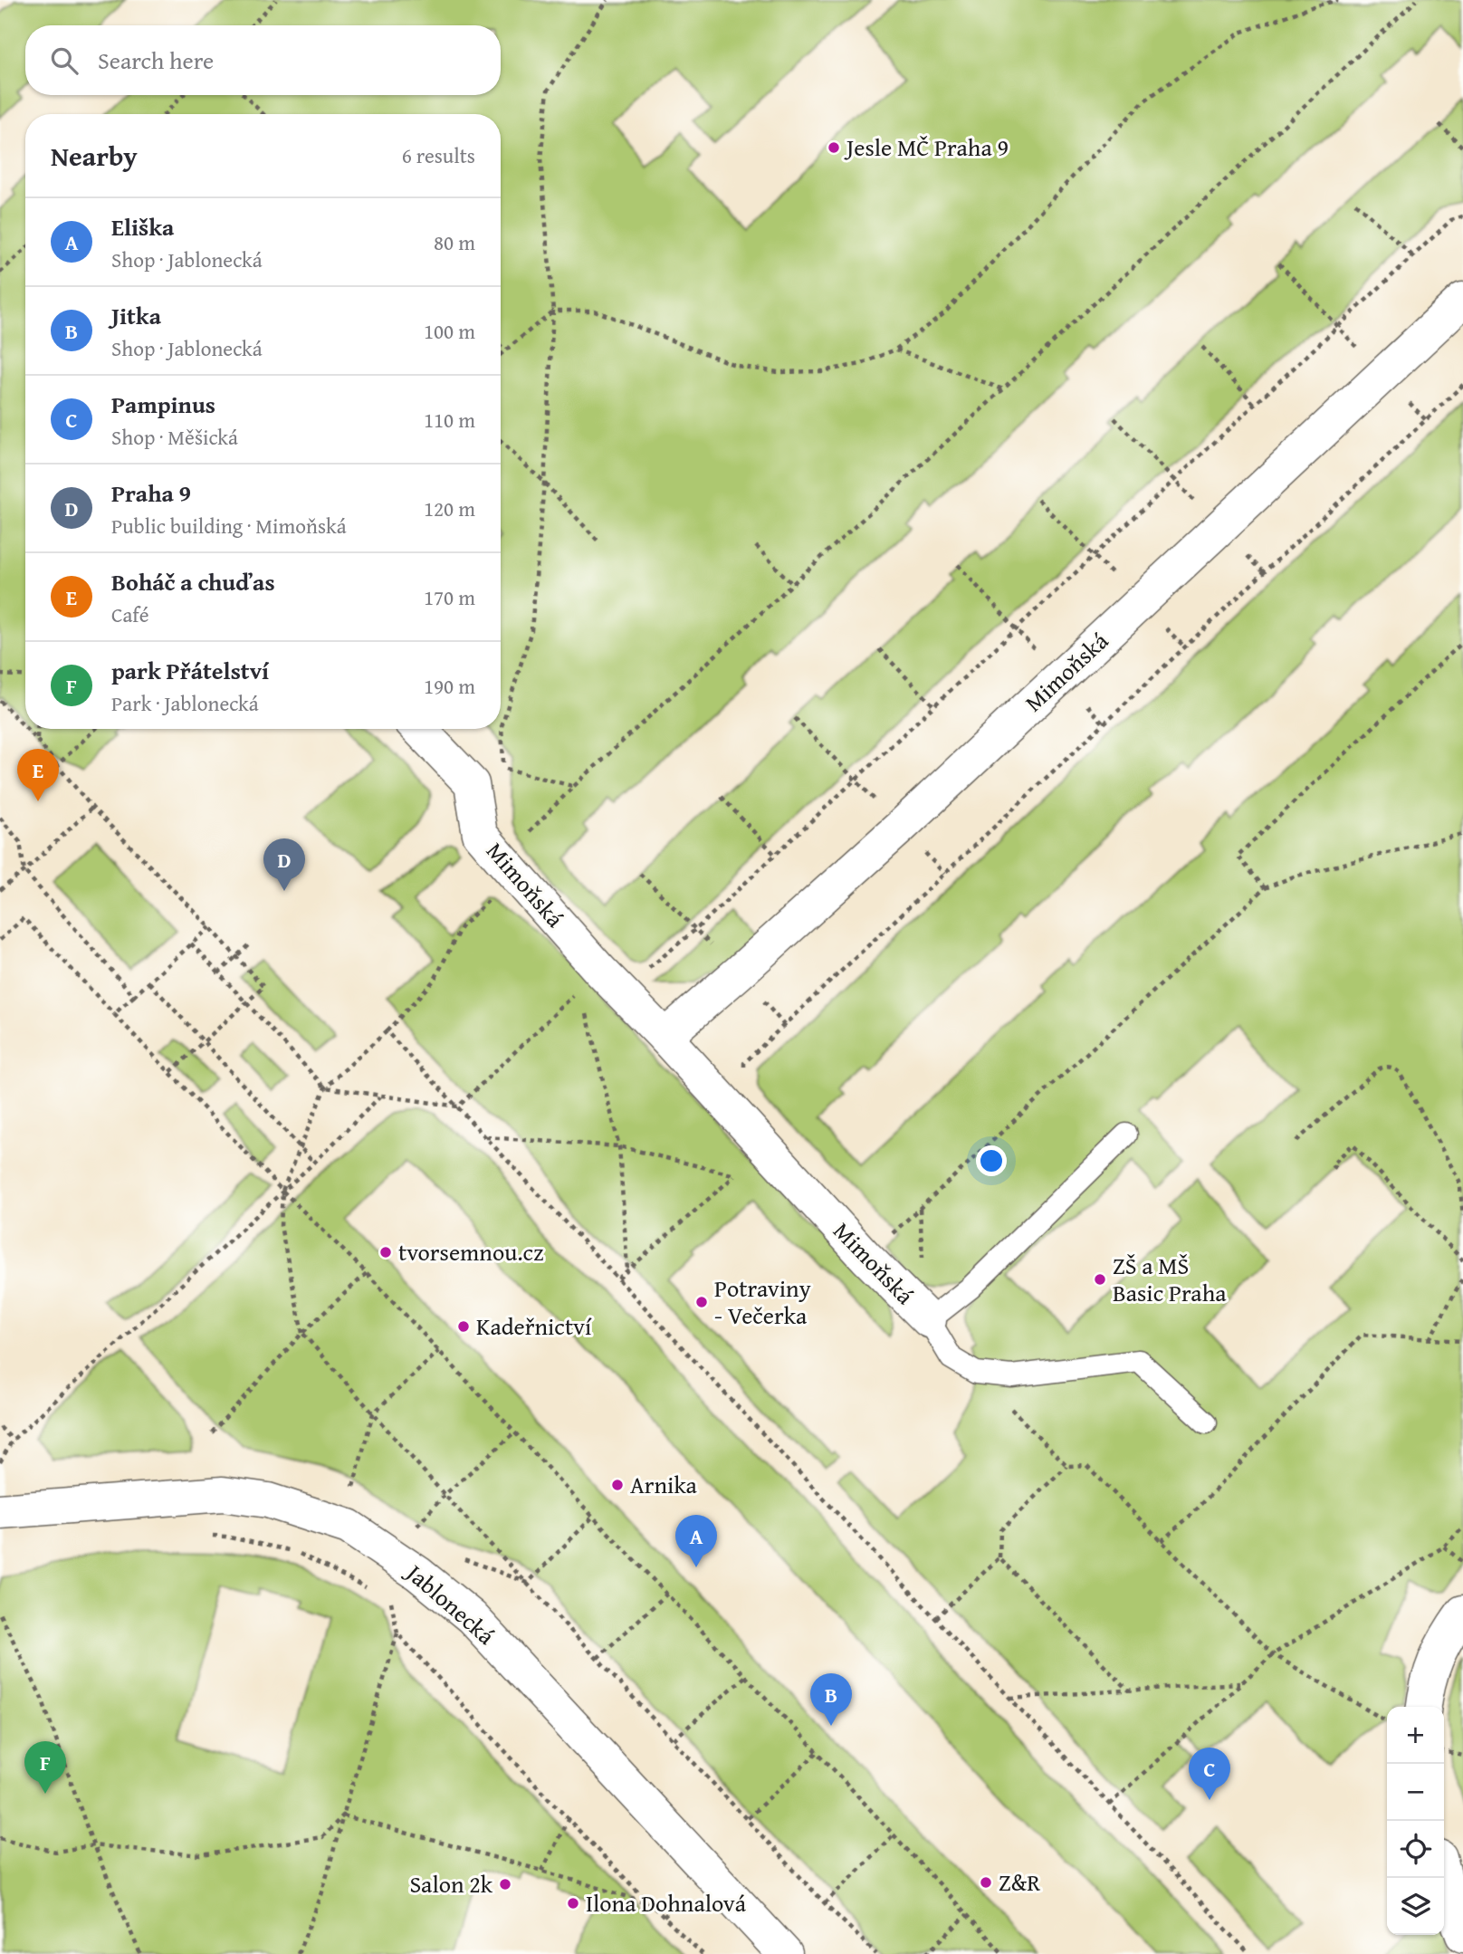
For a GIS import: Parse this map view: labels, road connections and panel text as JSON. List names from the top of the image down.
{
  "streets": {
    "street": ["Mimoňská", "Jablonecká"]
  },
  "places": [
    "Jesle MČ Praha 9",
    "tvorsemnou.cz",
    "ZŠ a MŠ Basic Praha",
    "Potraviny - Večerka",
    "Kadeřnictví",
    "Arnika",
    "Z&R",
    "Salon 2k",
    "Ilona Dohnalová"
  ],
  "page": {
    "search": "Search here",
    "heading": ["Nearby", "6 results"],
    "list": [
      {
        "mark": "A",
        "name": "Eliška",
        "note": "Shop · Jablonecká",
        "value": "80 m"
      },
      {
        "mark": "B",
        "name": "Jitka",
        "note": "Shop · Jablonecká",
        "value": "100 m"
      },
      {
        "mark": "C",
        "name": "Pampinus",
        "note": "Shop · Měšická",
        "value": "110 m"
      },
      {
        "mark": "D",
        "name": "Praha 9",
        "note": "Public building · Mimoňská",
        "value": "120 m"
      },
      {
        "mark": "E",
        "name": "Boháč a chuďas",
        "note": "Café",
        "value": "170 m"
      },
      {
        "mark": "F",
        "name": "park Přátelství",
        "note": "Park · Jablonecká",
        "value": "190 m"
      }
    ],
    "pins": [
      "E",
      "D",
      "A",
      "B",
      "F",
      "C"
    ],
    "map_buttons": ["+", "−"]
  }
}
